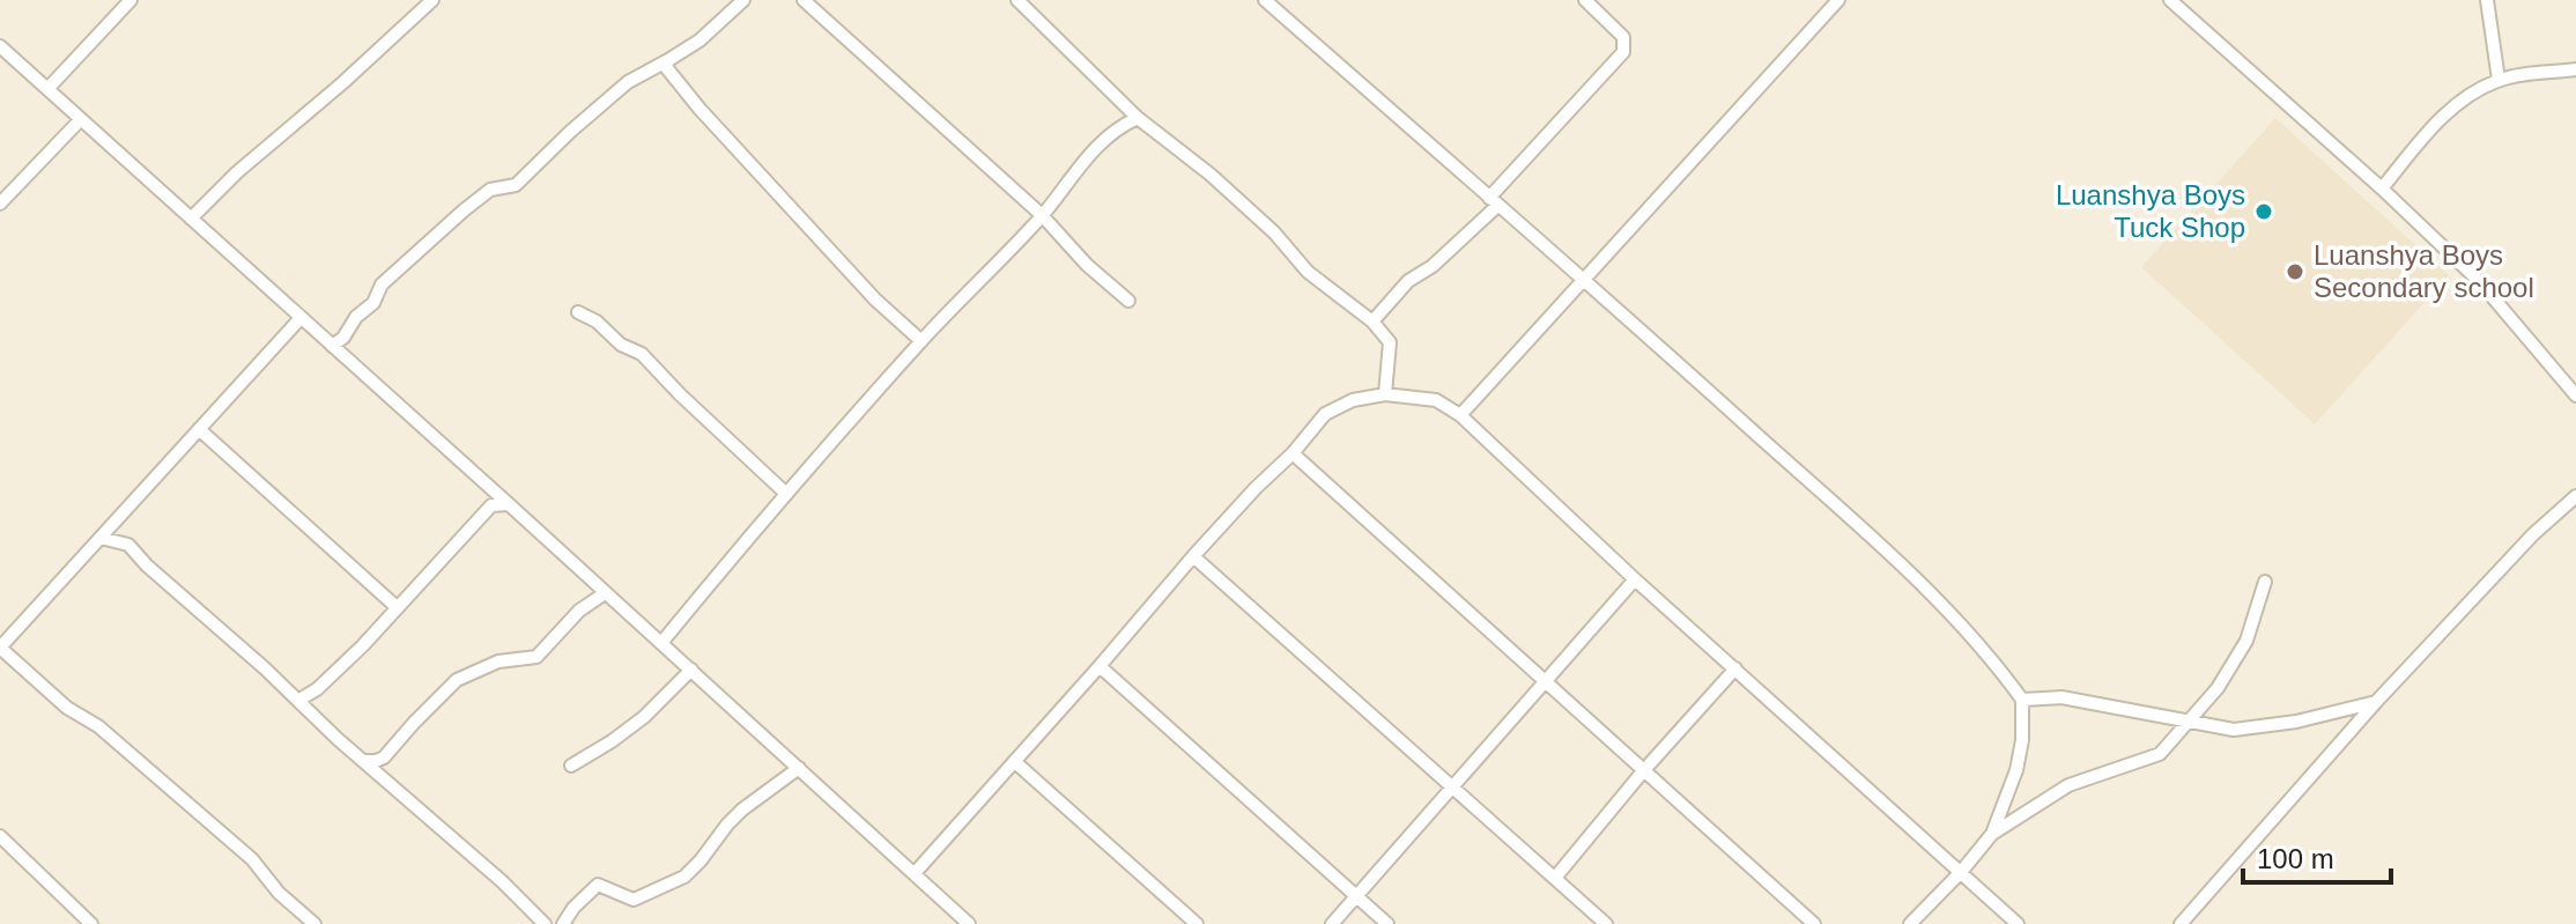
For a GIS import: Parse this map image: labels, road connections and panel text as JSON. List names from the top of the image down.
{
  "places": ["Luanshya Boys Tuck Shop", "Luanshya Boys Secondary school"],
  "scale_bar": "100 m"
}
